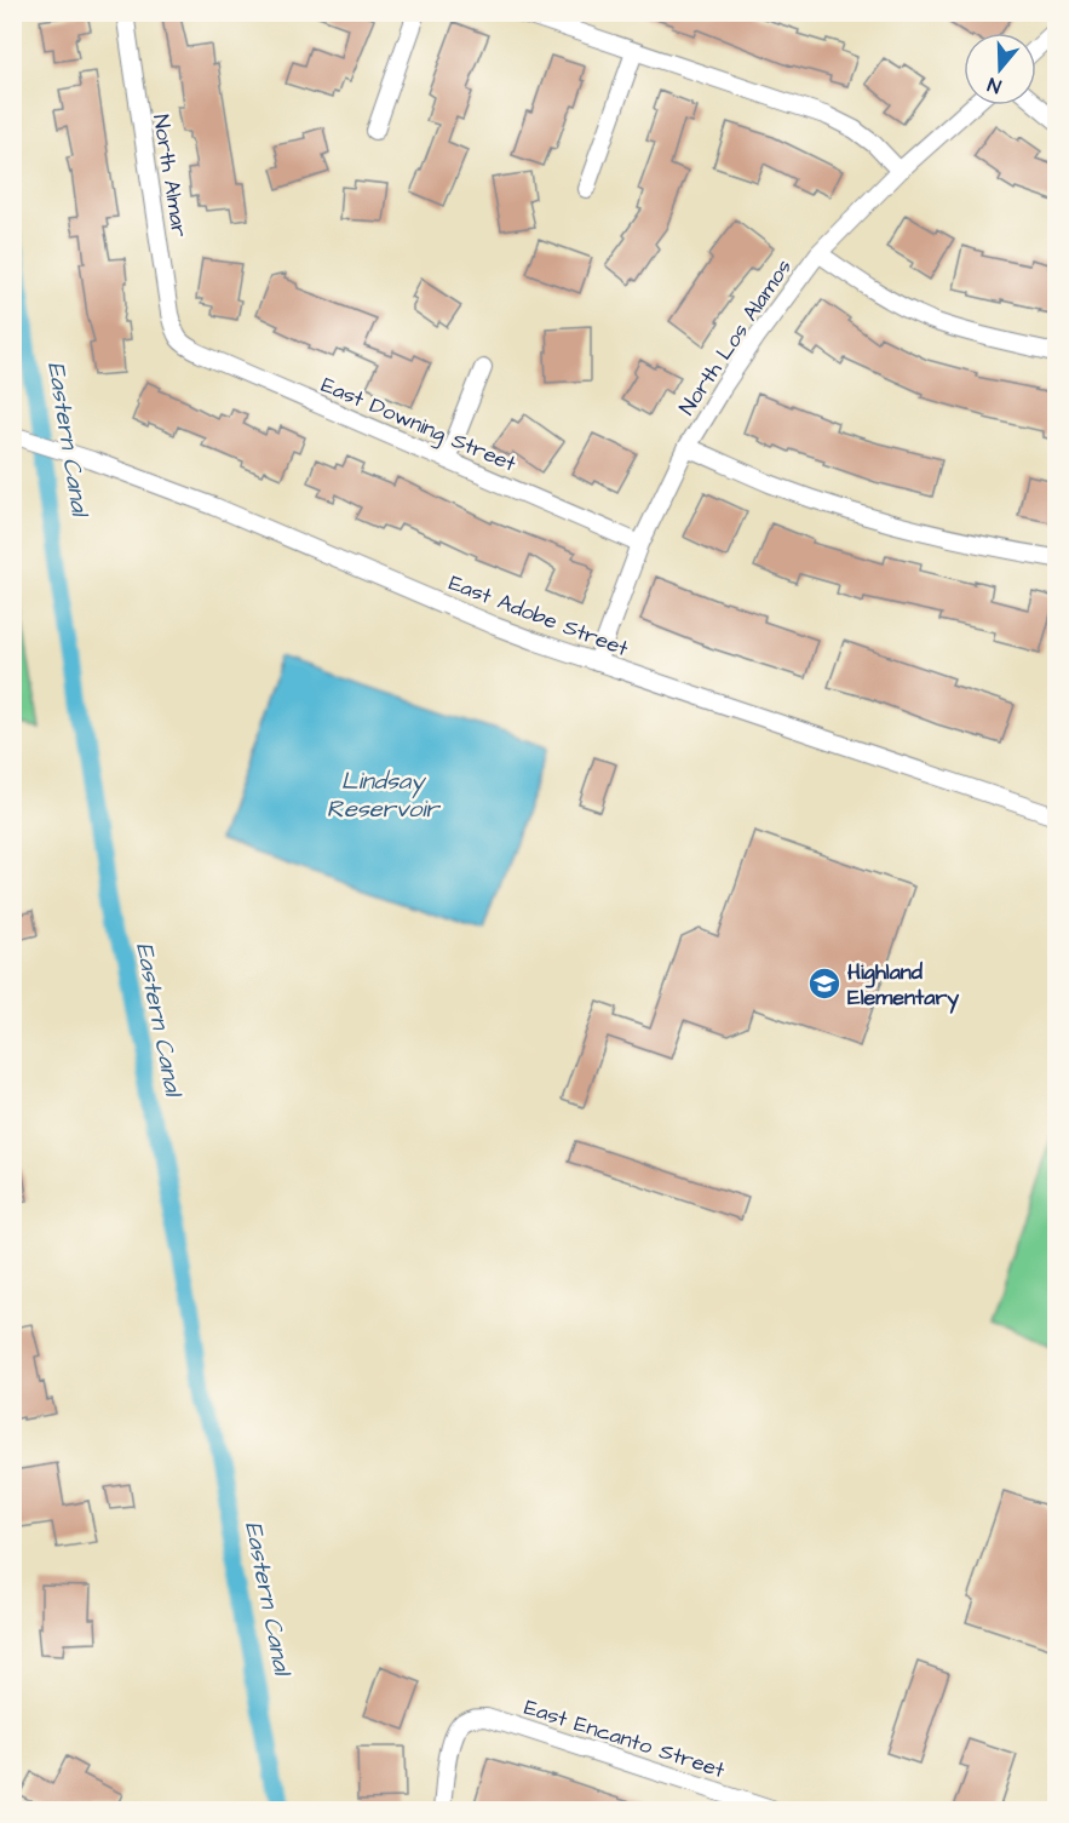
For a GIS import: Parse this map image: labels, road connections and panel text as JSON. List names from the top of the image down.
{
  "streets": {
    "street": [
      "North Almar",
      "North Los Alamos",
      "East Downing Street",
      "East Adobe Street",
      "East Encanto Street"
    ]
  },
  "crossings": [
    ["North Almar", "East Downing Street"],
    ["North Los Alamos", "East Downing Street"],
    ["North Los Alamos", "East Adobe Street"]
  ],
  "water": ["Eastern Canal", "Lindsay Reservoir"],
  "places": {
    "school or university": ["Highland Elementary"]
  },
  "north": "bottom"
}
